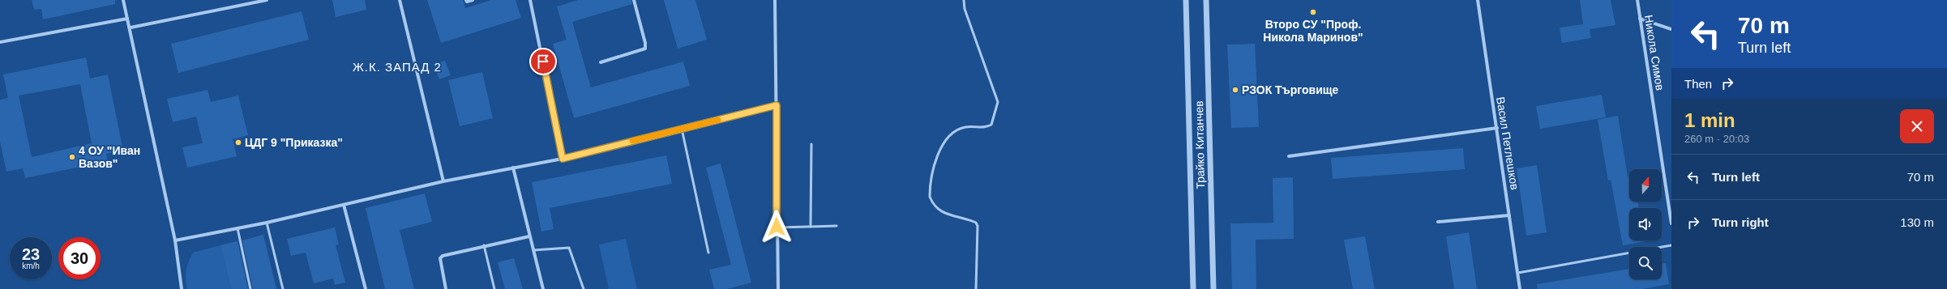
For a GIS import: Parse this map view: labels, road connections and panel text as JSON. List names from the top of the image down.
{
  "streets": {
    "street": ["Никола Симов", "Васил Петлешков", "Трайко Китанчев"]
  },
  "districts": ["Ж.К. ЗАПАД 2"],
  "places": [
    "Второ СУ \"Проф. Никола Маринов\"",
    "РЗОК Търговище",
    "ЦДГ 9 \"Приказка\"",
    "4 ОУ \"Иван Вазов\""
  ],
  "north": "top",
  "page": {
    "turn": ["70 m", "Turn left"],
    "then": "Then",
    "heading": ["1 min", "260 m · 20:03"],
    "list": [
      {
        "name": "Turn left",
        "value": "70 m"
      },
      {
        "name": "Turn right",
        "value": "130 m"
      }
    ],
    "speed": "23 km/h",
    "limit": "30"
  }
}
